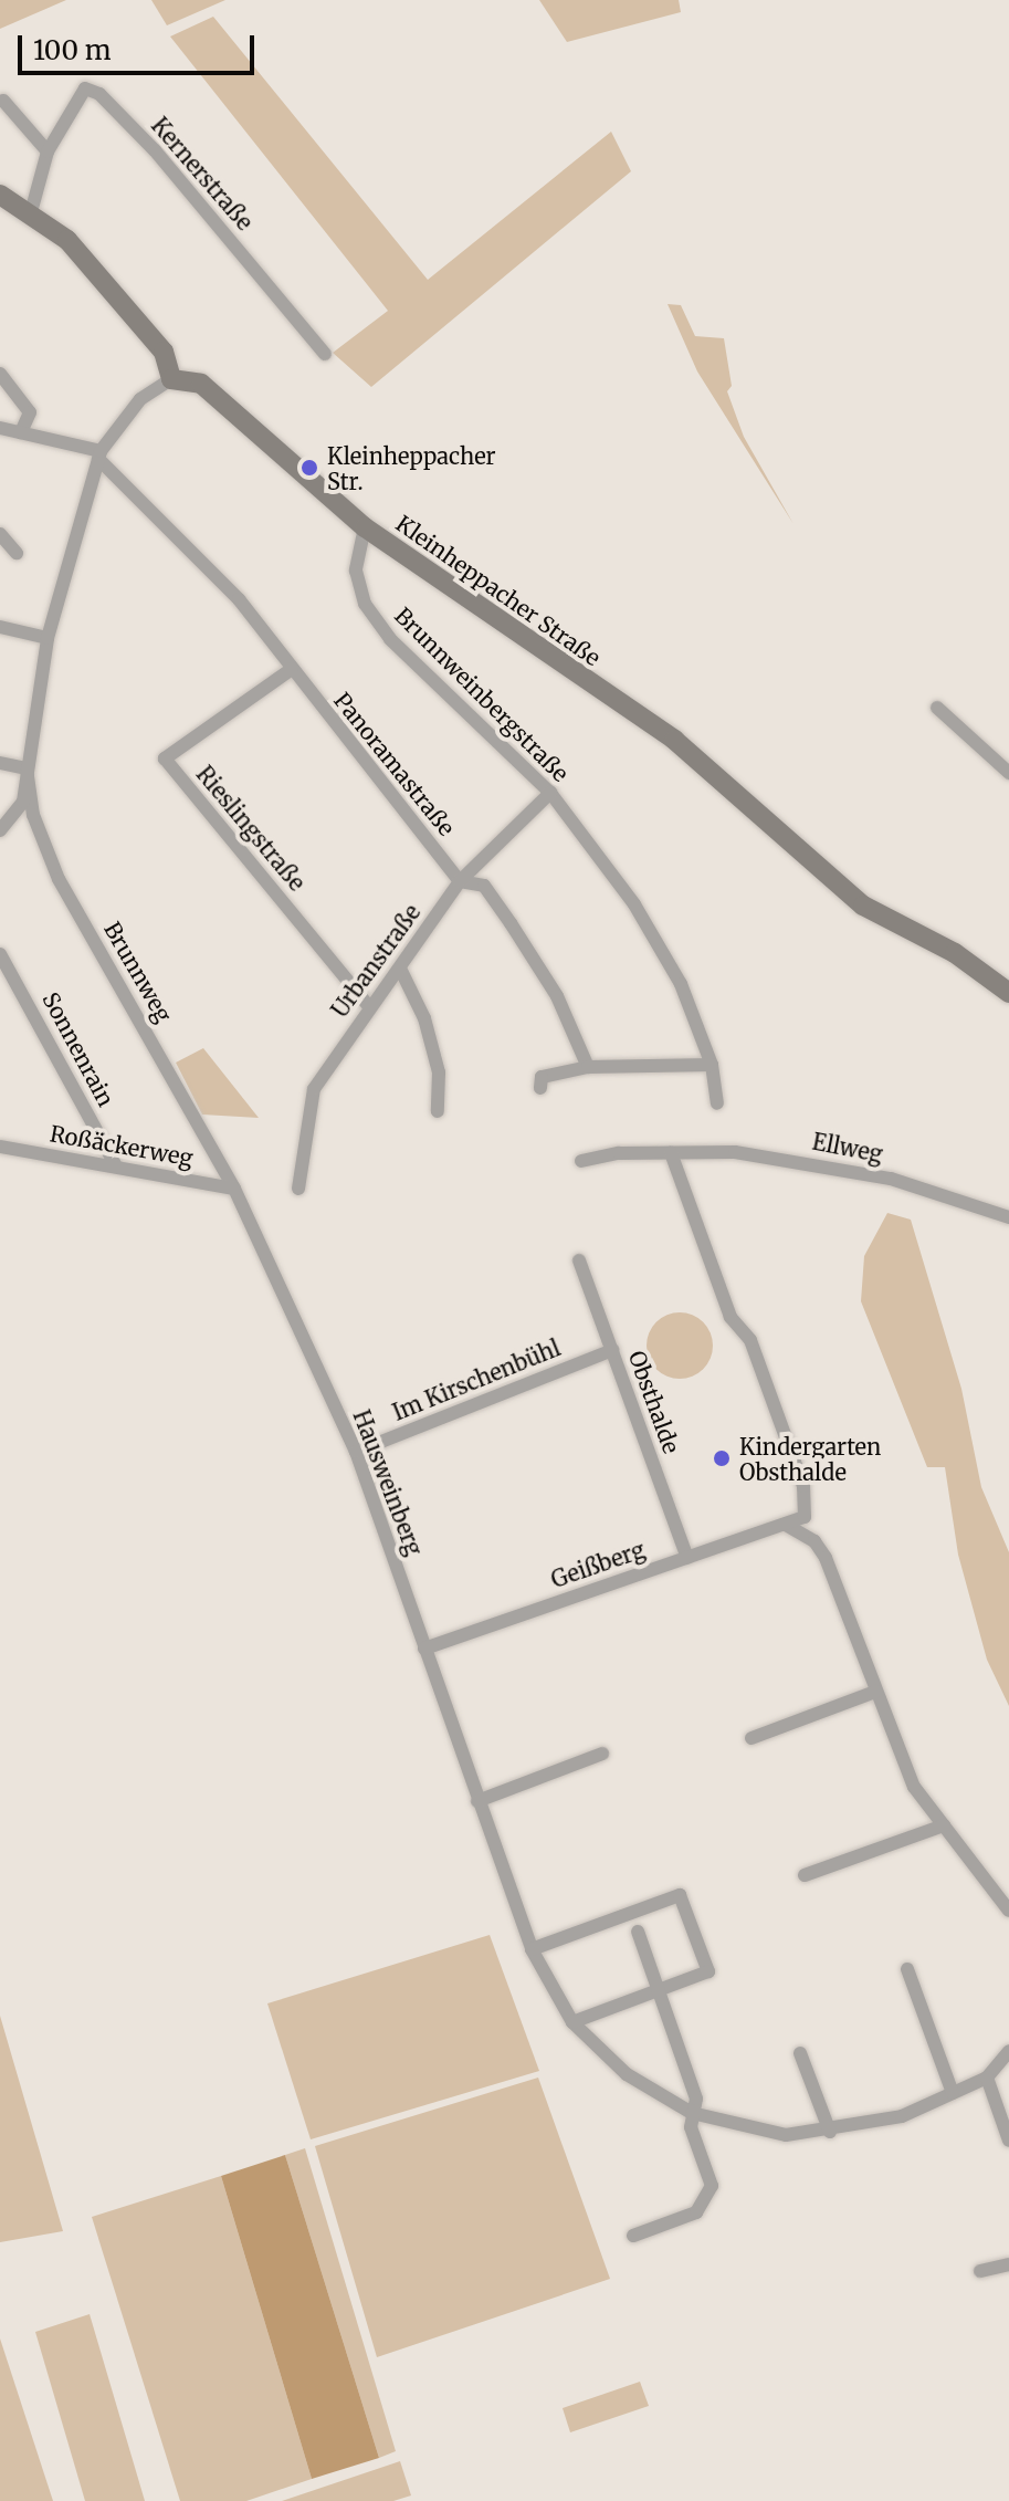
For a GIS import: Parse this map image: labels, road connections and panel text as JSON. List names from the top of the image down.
{
  "streets": {
    "street": [
      "Kernerstraße",
      "Kleinheppacher Straße",
      "Brunnweinbergstraße",
      "Panoramastraße",
      "Rieslingstraße",
      "Urbanstraße",
      "Brunnweg",
      "Sonnenrain",
      "Roßäckerweg",
      "Ellweg",
      "Im Kirschenbühl",
      "Obsthalde",
      "Hausweinberg",
      "Geißberg"
    ]
  },
  "crossings": [
    ["Kleinheppacher Straße", "Brunnweinbergstraße"],
    ["Kleinheppacher Straße", "Brunnweg"],
    ["Brunnweinbergstraße", "Urbanstraße"],
    ["Panoramastraße", "Rieslingstraße"],
    ["Panoramastraße", "Urbanstraße"],
    ["Panoramastraße", "Brunnweg"],
    ["Rieslingstraße", "Urbanstraße"],
    ["Brunnweg", "Roßäckerweg"],
    ["Brunnweg", "Hausweinberg"],
    ["Sonnenrain", "Roßäckerweg"],
    ["Roßäckerweg", "Hausweinberg"],
    ["Im Kirschenbühl", "Obsthalde"],
    ["Im Kirschenbühl", "Hausweinberg"],
    ["Obsthalde", "Geißberg"],
    ["Hausweinberg", "Geißberg"]
  ],
  "places": ["Kleinheppacher Str.", "Kindergarten Obsthalde"],
  "scale_bar": "100 m"
}
